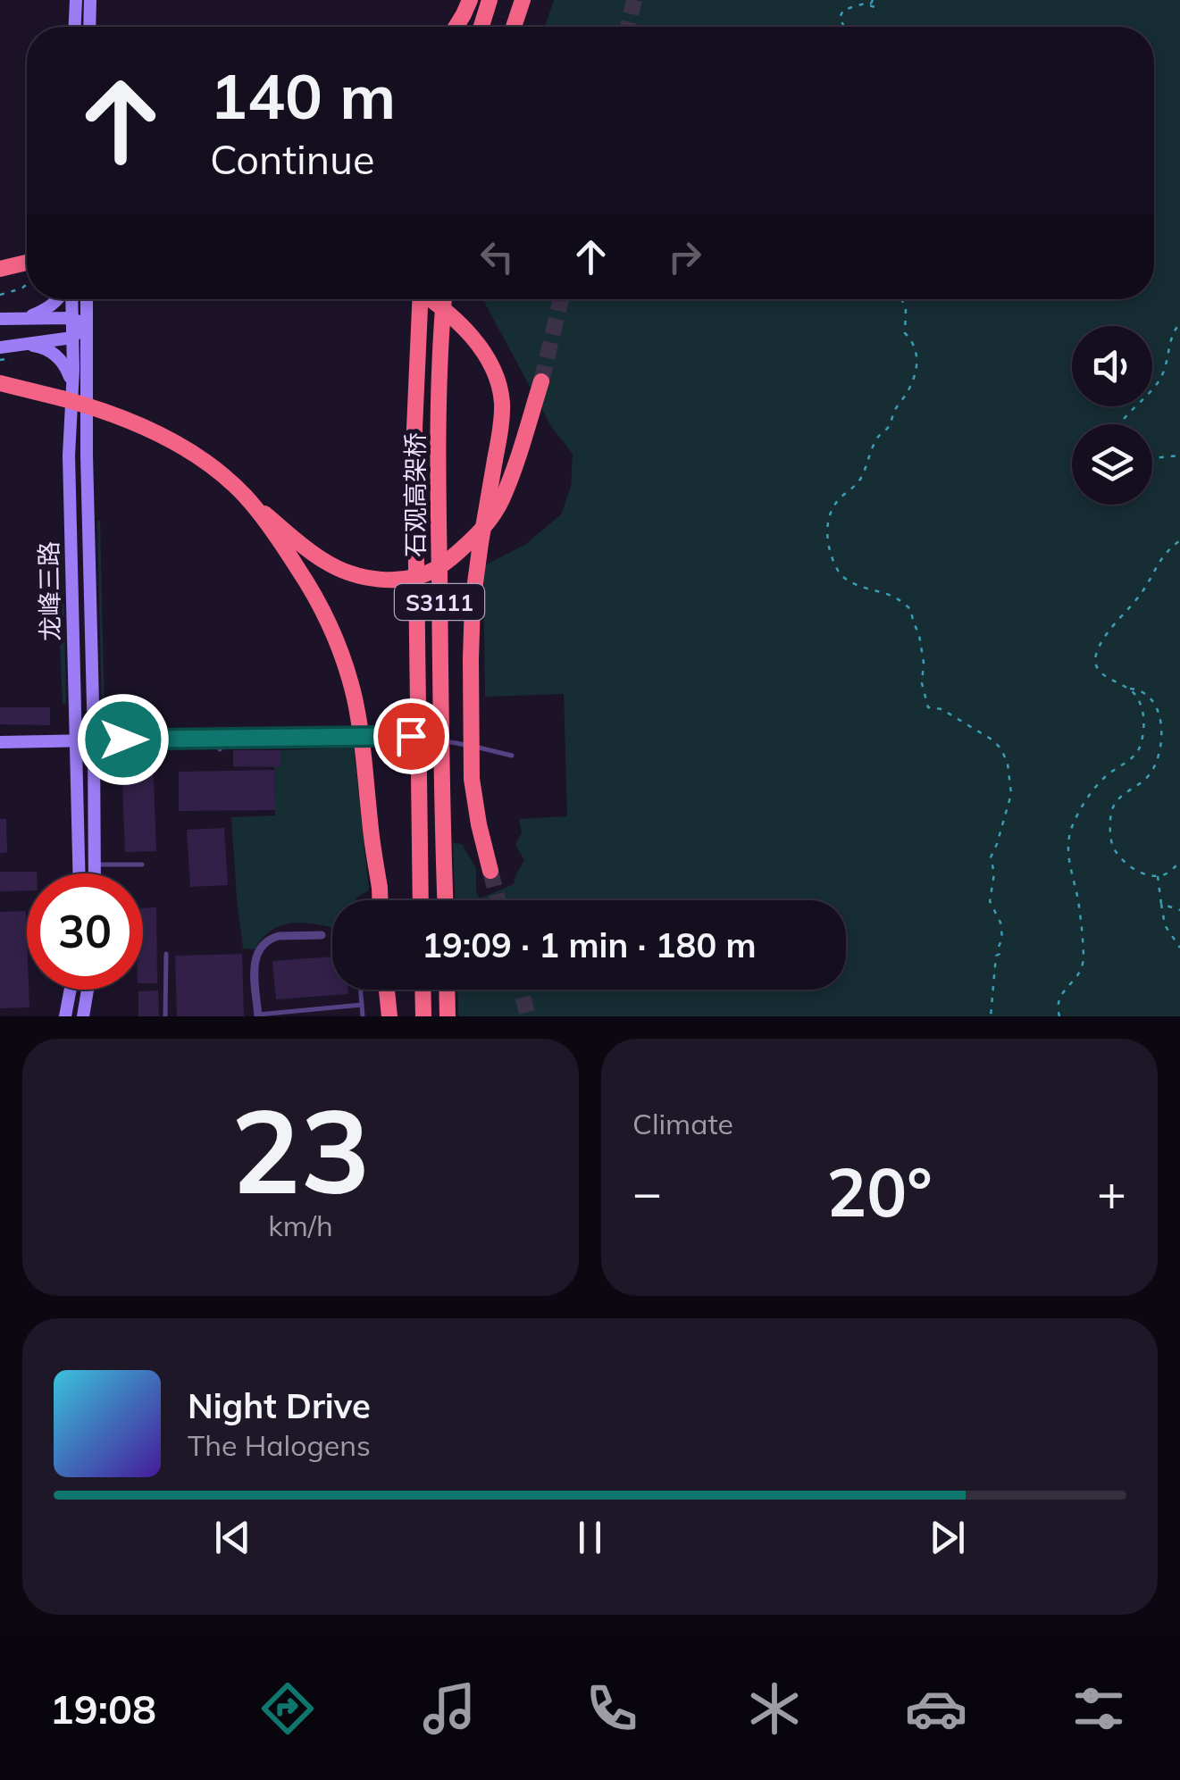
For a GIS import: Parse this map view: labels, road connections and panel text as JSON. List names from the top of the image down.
{
  "streets": {
    "highway": ["石观高架桥", "S3111"],
    "main road": ["龙峰三路"]
  },
  "page": {
    "turn": ["140 m", "Continue"],
    "limit": "30",
    "trip": "19:09 · 1 min · 180 m",
    "tile": [
      ["23", "km/h"],
      "Climate"
    ],
    "heat": ["−", "20°", "+"],
    "song": ["Night Drive", "The Halogens"],
    "tabs": "19:08"
  }
}
